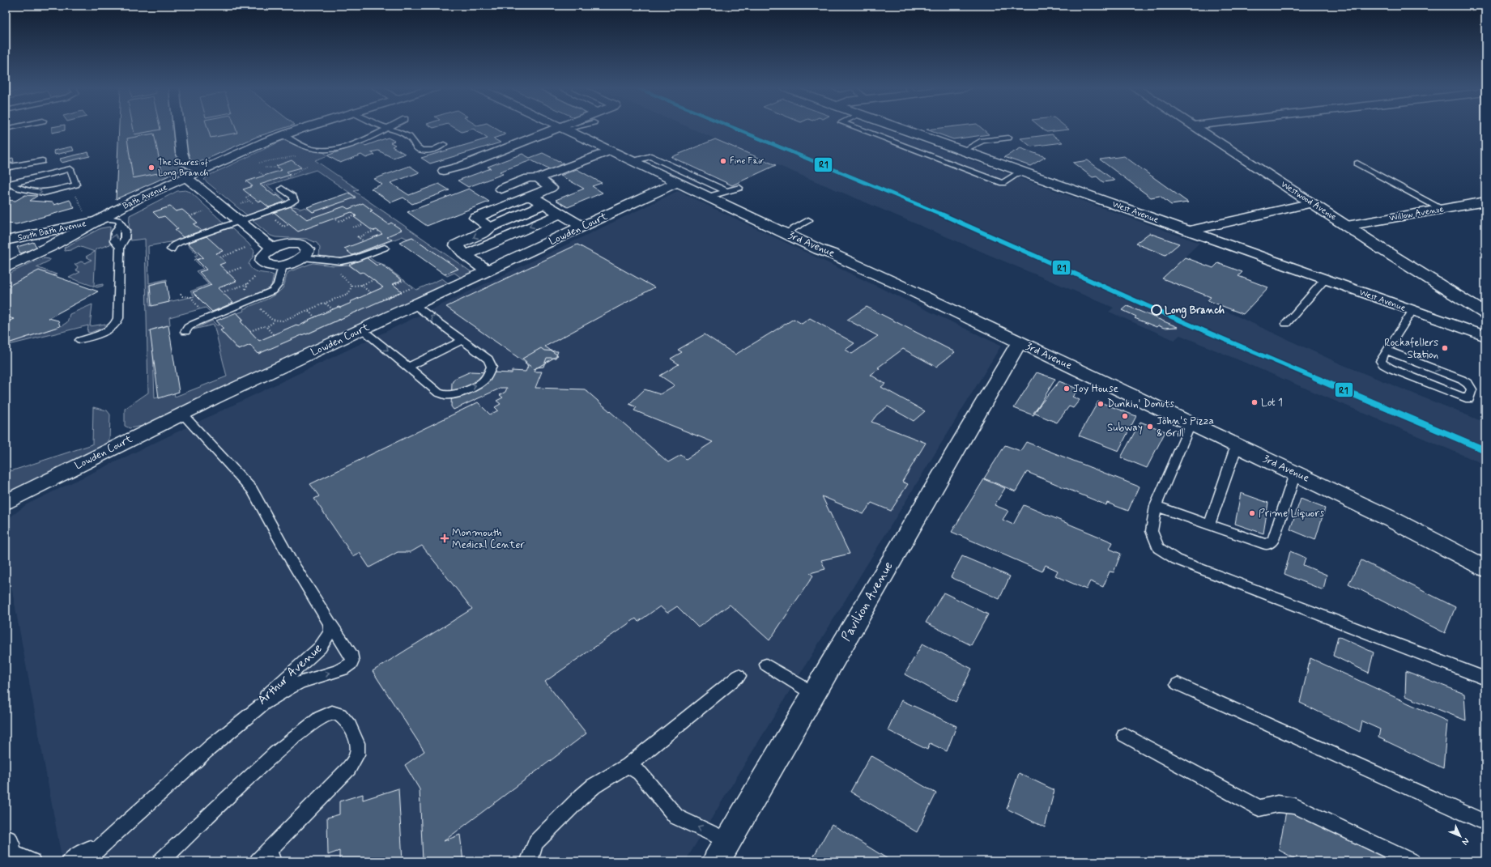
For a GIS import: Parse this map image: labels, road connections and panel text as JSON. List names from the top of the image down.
{
  "streets": {
    "street": [
      "Bath Avenue",
      "Westwood Avenue",
      "West Avenue",
      "Willow Avenue",
      "Lowden Court",
      "South Bath Avenue",
      "3rd Avenue",
      "Pavilion Avenue"
    ],
    "lane": ["Arthur Avenue"]
  },
  "crossings": [
    ["Bath Avenue", "South Bath Avenue"],
    ["Westwood Avenue", "Willow Avenue"],
    ["Lowden Court", "3rd Avenue"],
    ["3rd Avenue", "Pavilion Avenue"]
  ],
  "places": {
    "other": [
      "Fine Fair",
      "The Shores of Long Branch",
      "Long Branch",
      "Rockafellers Station",
      "Joy House",
      "Lot 1",
      "Dunkin' Donuts",
      "Subway",
      "John's Pizza & Grill",
      "Prime Liquors"
    ],
    "health": ["Monmouth Medical Center"]
  },
  "lines": ["transit line R1"],
  "north": "bottom right"
}
